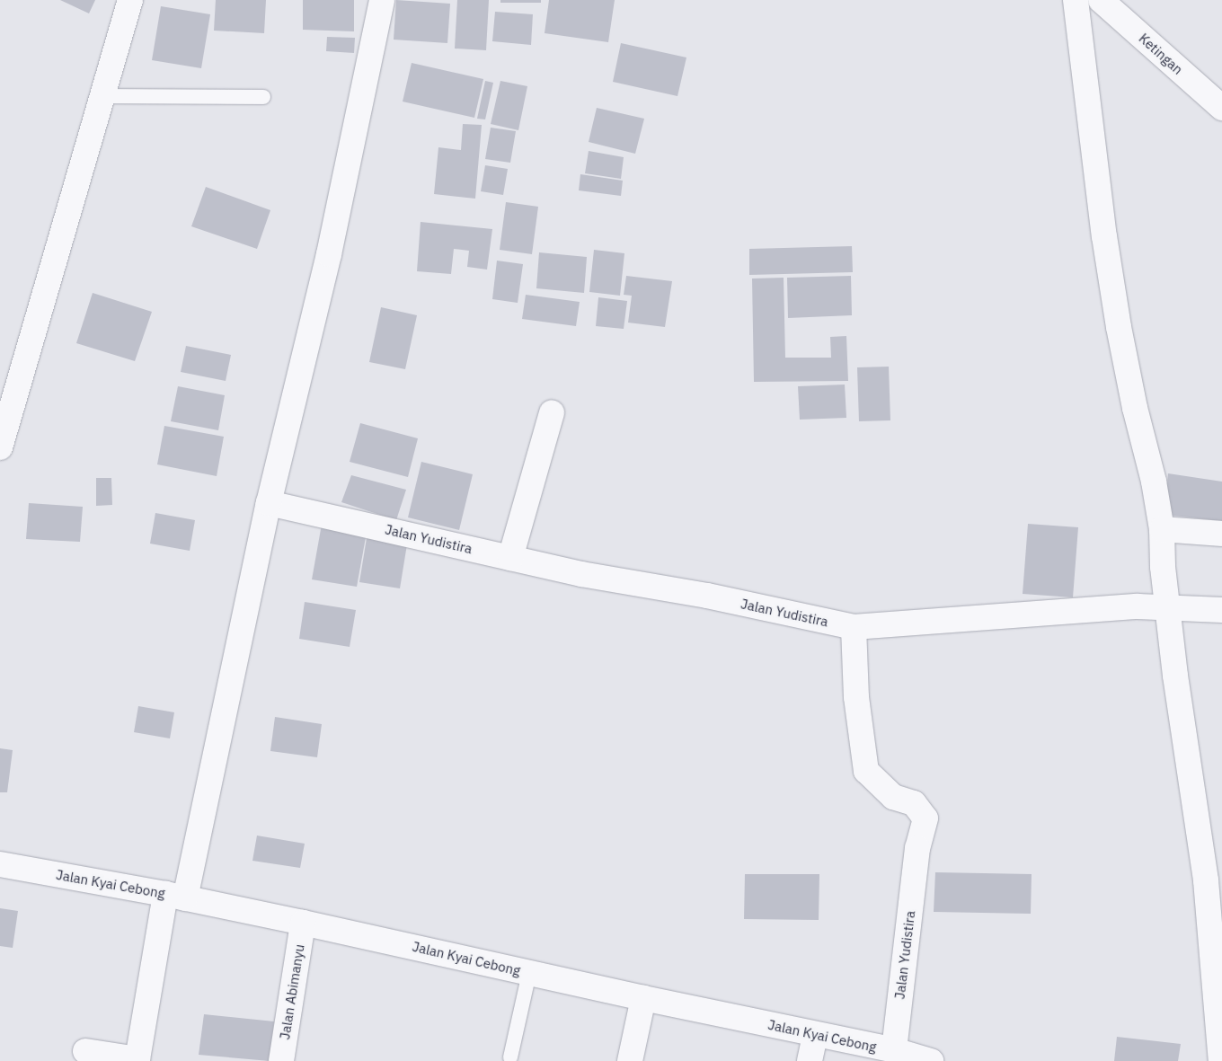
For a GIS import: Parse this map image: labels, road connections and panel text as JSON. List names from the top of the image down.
{
  "streets": {
    "street": [
      "Ketingan",
      "Jalan Yudistira",
      "Jalan Kyai Cebong",
      "Jalan Abimanyu"
    ]
  },
  "crossings": [
    ["Jalan Yudistira", "Jalan Kyai Cebong"],
    ["Jalan Kyai Cebong", "Jalan Abimanyu"]
  ]
}
